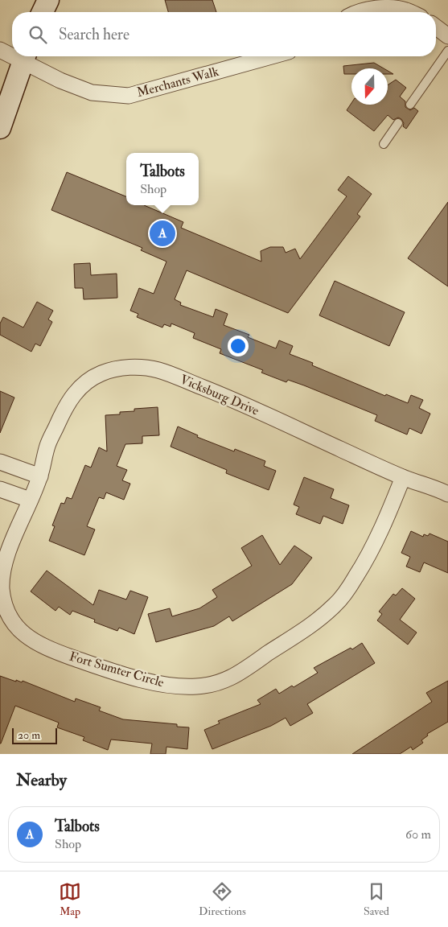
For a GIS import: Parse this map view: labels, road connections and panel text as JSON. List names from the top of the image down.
{
  "streets": {
    "street": ["Merchants Walk", "Vicksburg Drive", "Fort Sumter Circle"]
  },
  "crossings": [
    ["Vicksburg Drive", "Fort Sumter Circle"]
  ],
  "scale_bar": "20 m",
  "north": "bottom",
  "page": {
    "search": "Search here",
    "popup": ["Talbots", "Shop"],
    "pins": "A",
    "scale": "20 m",
    "heading": "Nearby",
    "list": [
      {
        "mark": "A",
        "name": "Talbots",
        "note": "Shop",
        "value": "60 m"
      }
    ],
    "nav": ["Map", "Directions", "Saved"]
  }
}
